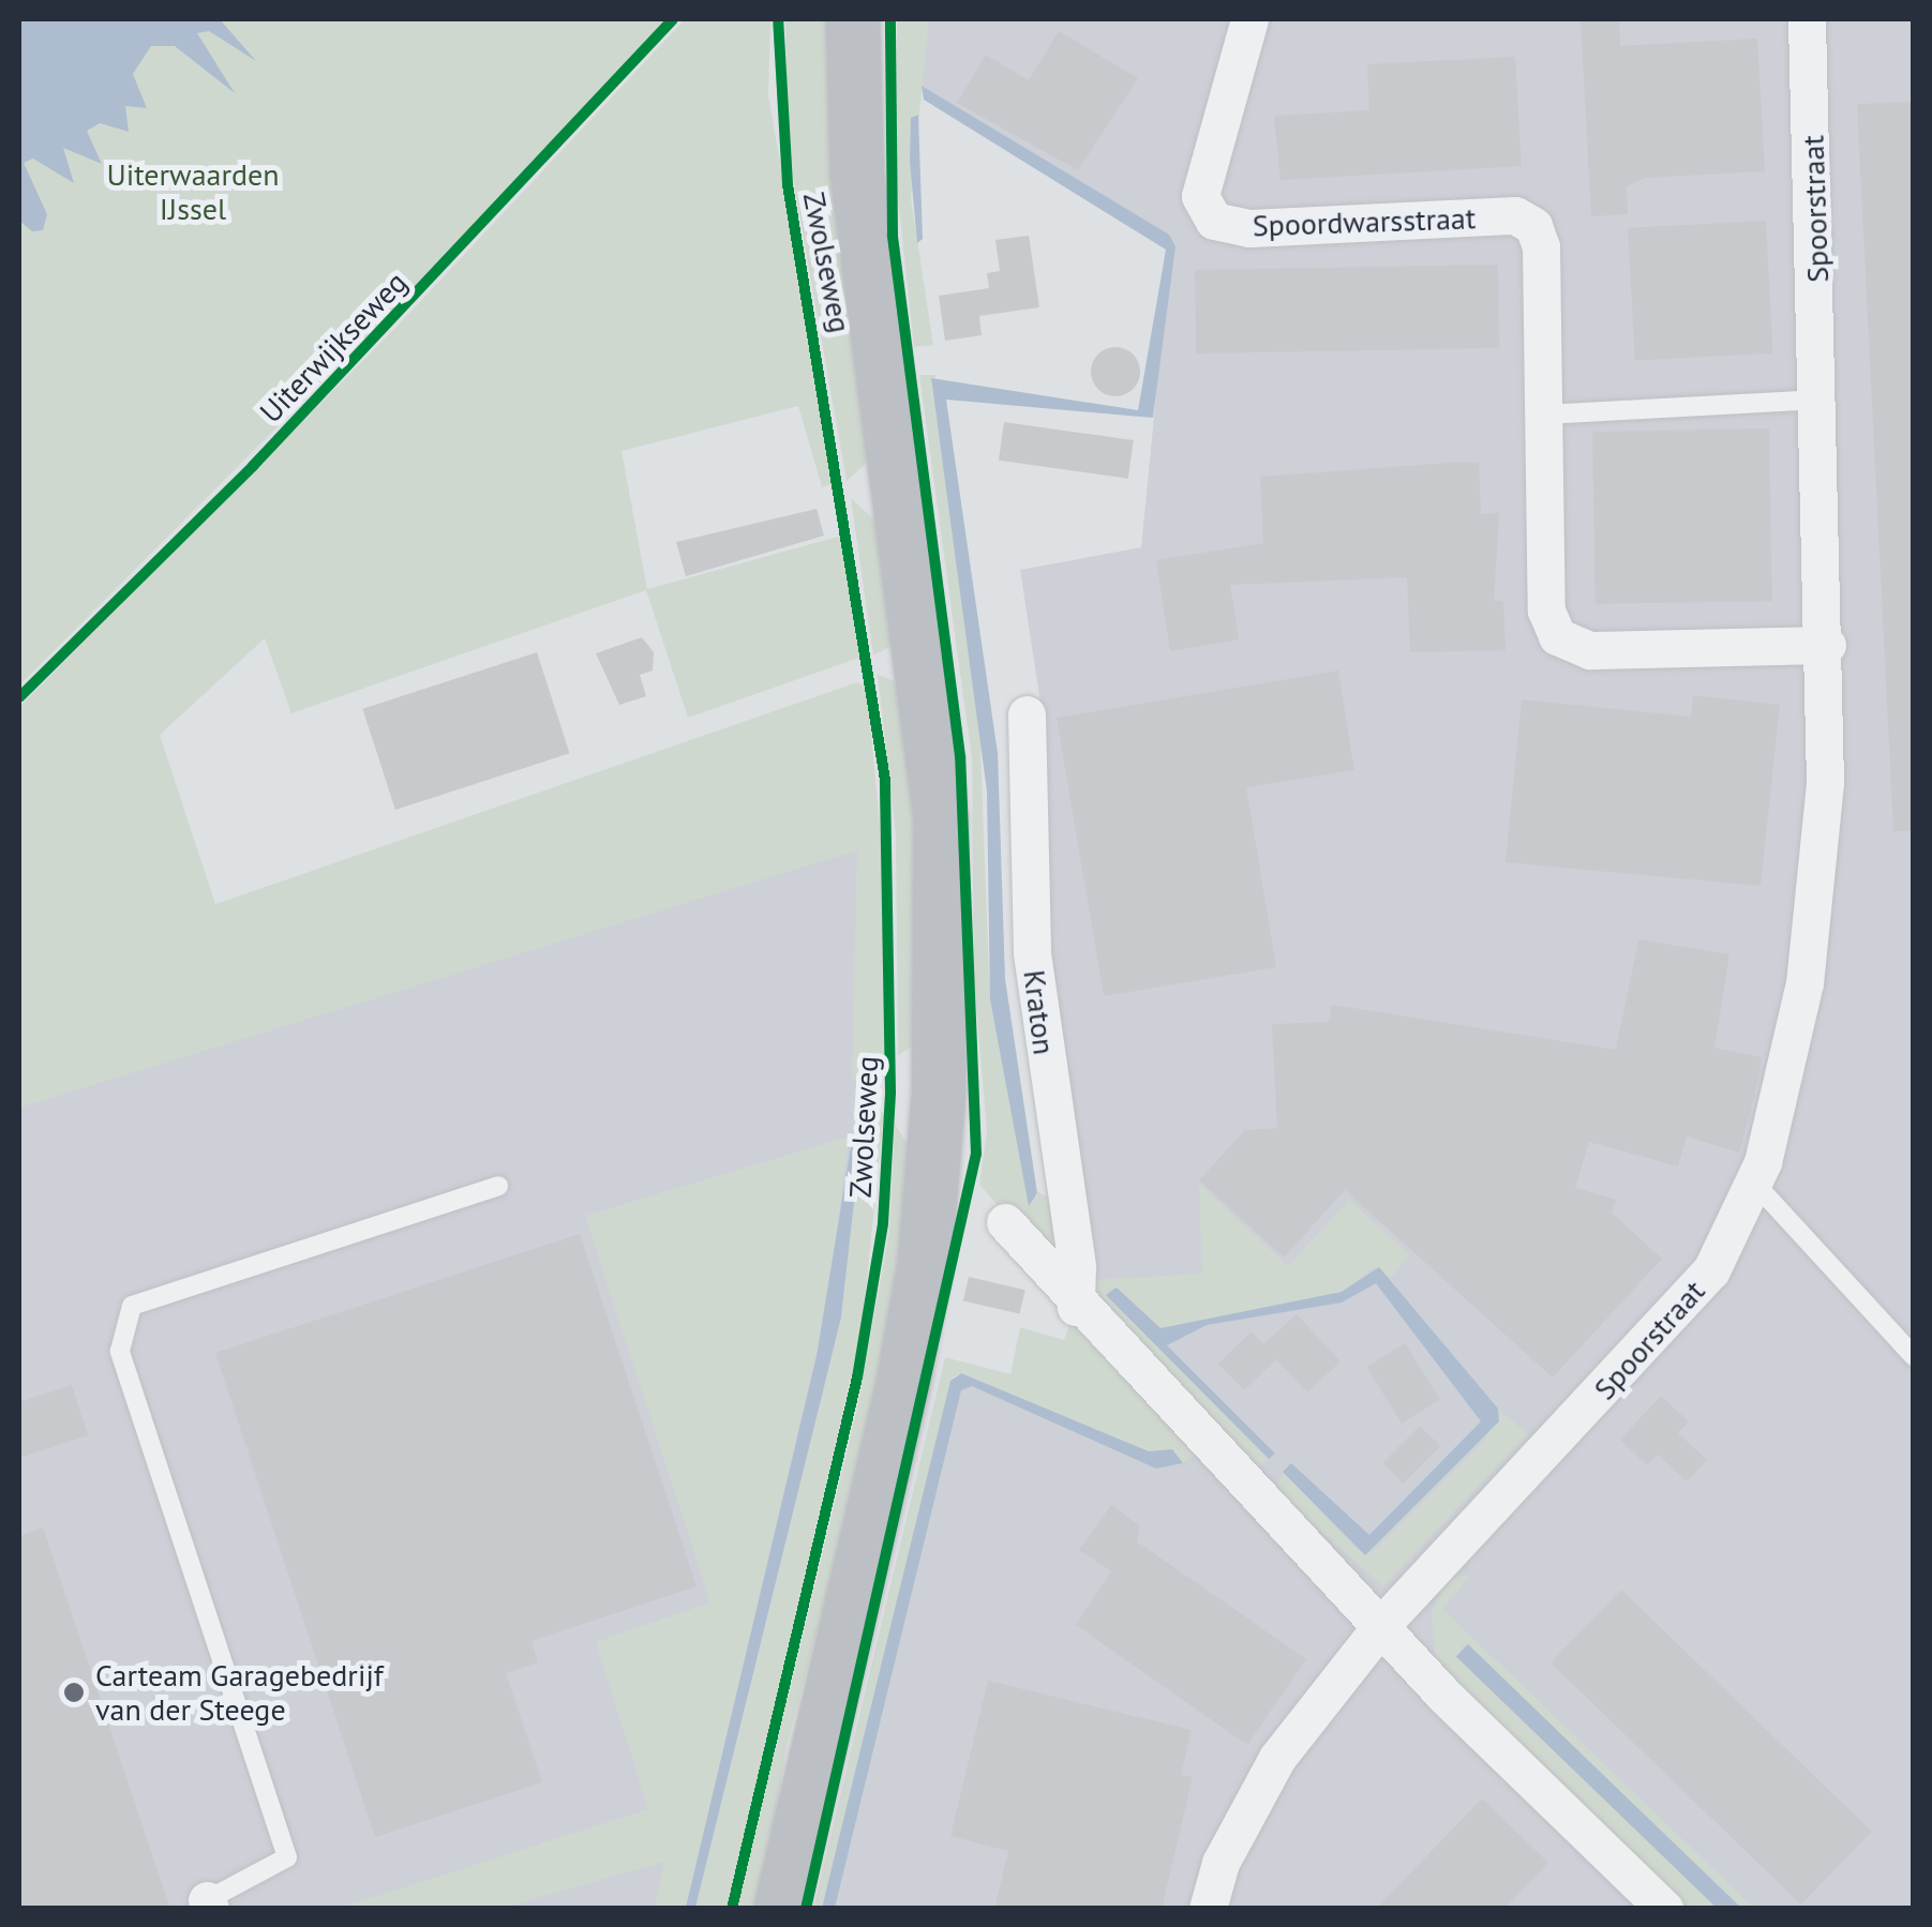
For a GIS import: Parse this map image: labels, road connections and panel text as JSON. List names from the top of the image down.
{
  "streets": {
    "main road": ["Zwolseweg"],
    "street": ["Spoorstraat", "Spoordwarsstraat", "Kraton"],
    "cycle path": ["Uiterwijkseweg"]
  },
  "crossings": [
    ["Spoorstraat", "Spoordwarsstraat"]
  ],
  "parks": ["Uiterwaarden IJssel"],
  "places": ["Carteam Garagebedrijf van der Steege"]
}
